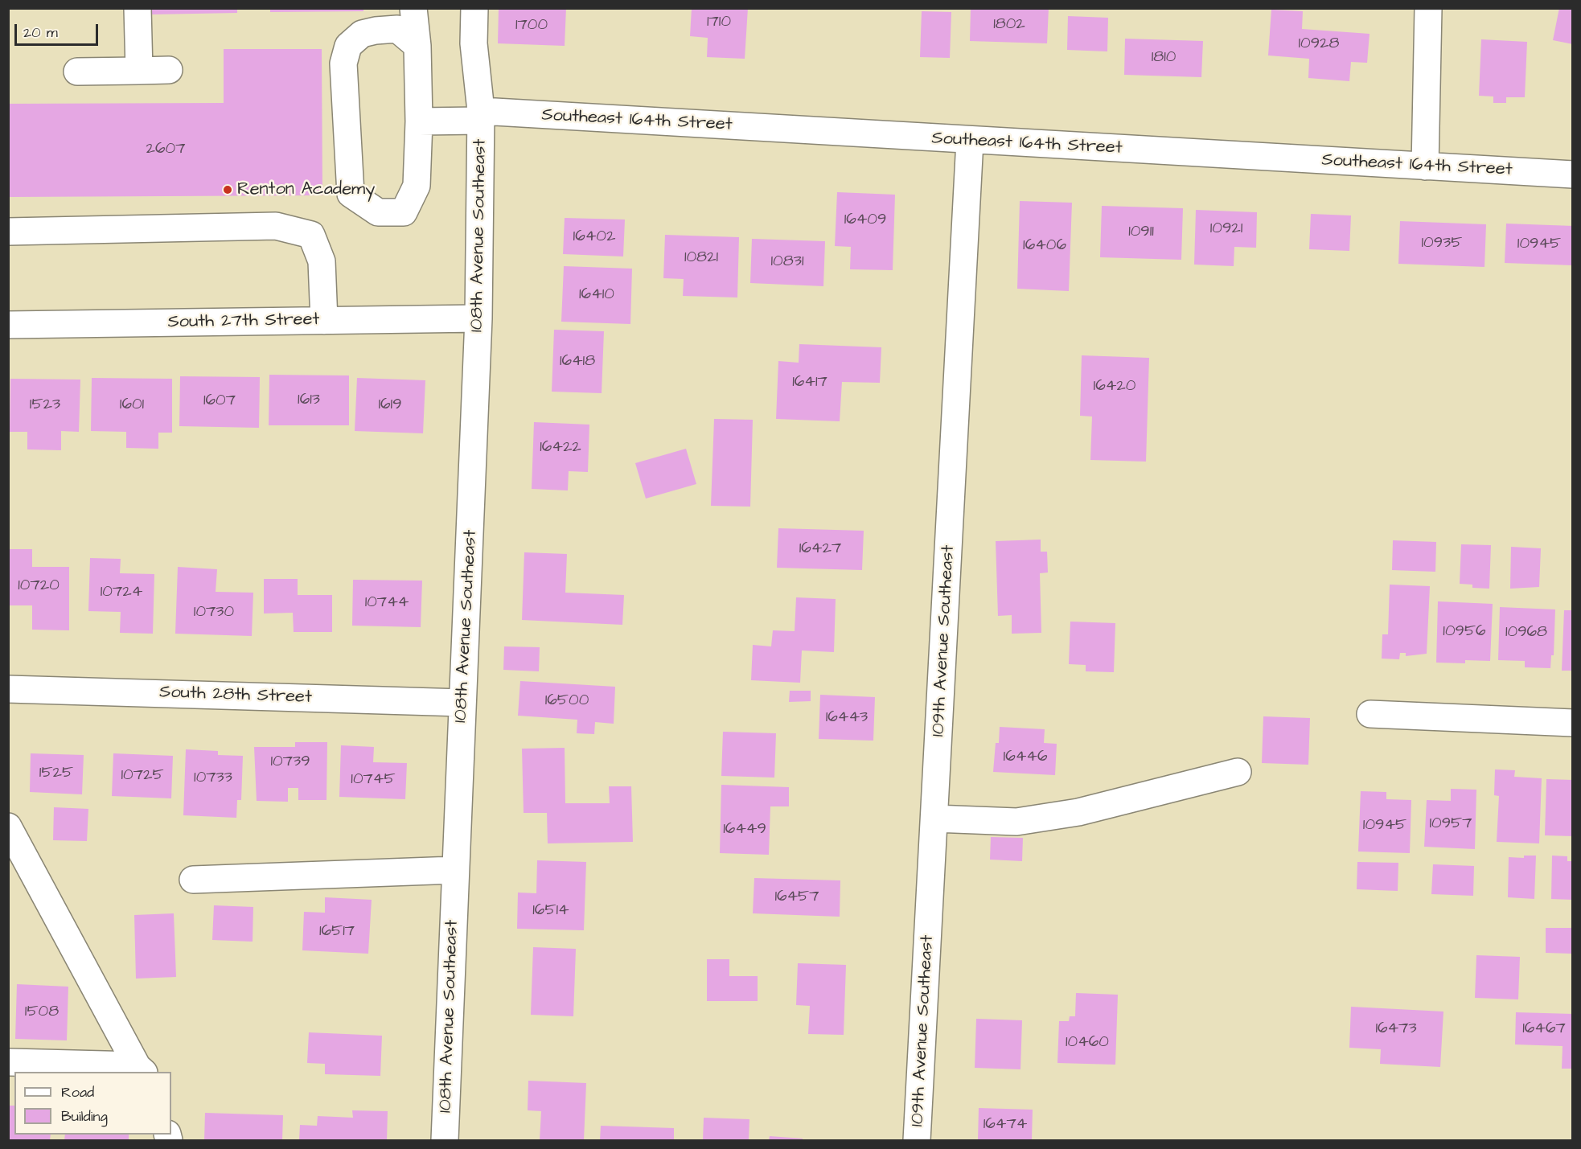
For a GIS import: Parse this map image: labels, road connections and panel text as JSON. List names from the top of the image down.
{
  "streets": {
    "street": [
      "Southeast 164th Street",
      "108th Avenue Southeast",
      "South 27th Street",
      "109th Avenue Southeast",
      "South 28th Street"
    ]
  },
  "crossings": [
    ["Southeast 164th Street", "108th Avenue Southeast"],
    ["Southeast 164th Street", "109th Avenue Southeast"],
    ["108th Avenue Southeast", "South 27th Street"],
    ["108th Avenue Southeast", "South 28th Street"]
  ],
  "places": ["Renton Academy"],
  "house_numbers": [
    "1710",
    "1802",
    "1700",
    "10928",
    "1810",
    "2607",
    "16409",
    "10921",
    "10911",
    "16402",
    "10935",
    "10945",
    "16406",
    "10821",
    "10831",
    "16410",
    "16418",
    "16417",
    "16420",
    "1613",
    "1607",
    "1523",
    "1601",
    "1619",
    "16422",
    "16427",
    "10720",
    "10724",
    "10744",
    "10730",
    "10956",
    "10968",
    "16500",
    "16443",
    "16446",
    "10739",
    "1525",
    "10725",
    "10733",
    "10745",
    "10957",
    "10945",
    "16449",
    "16457",
    "16514",
    "16517",
    "1508",
    "16473",
    "16467",
    "10460",
    "16474"
  ],
  "legend": ["Road", "Building"],
  "scale_bar": "20 m"
}
